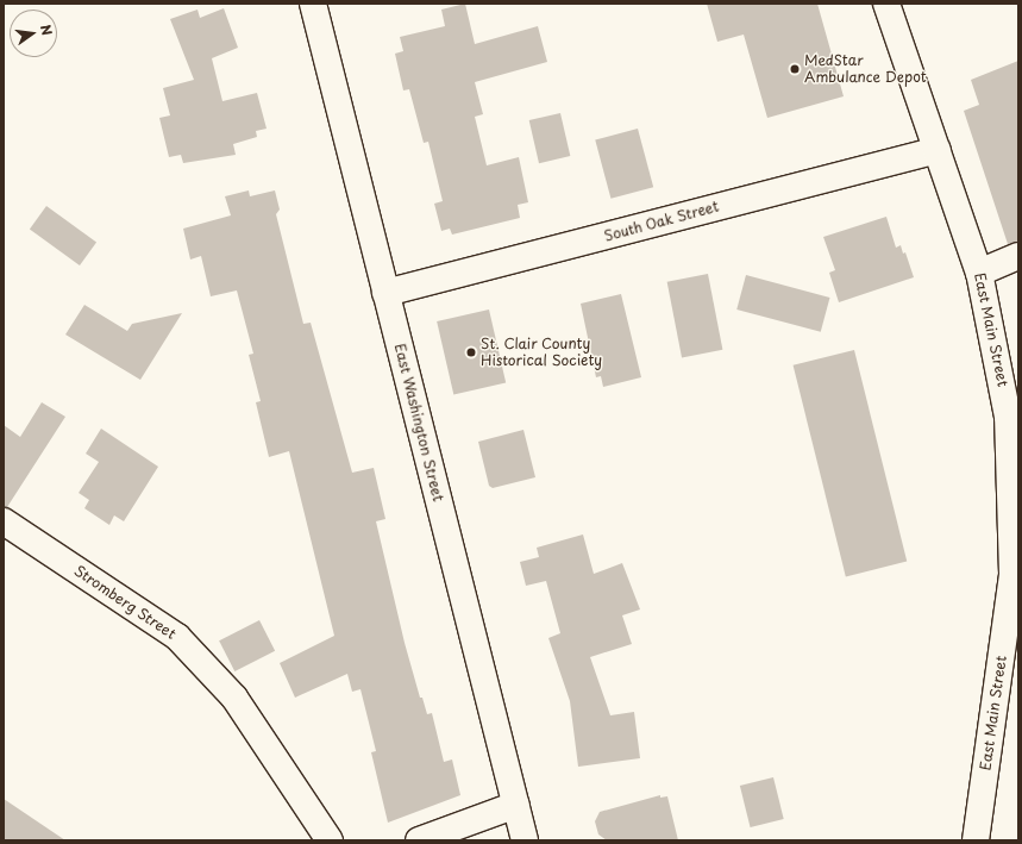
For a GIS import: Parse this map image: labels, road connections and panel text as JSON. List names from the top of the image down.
{
  "streets": {
    "main road": [
      "South Oak Street",
      "East Main Street",
      "East Washington Street",
      "Stromberg Street"
    ]
  },
  "crossings": [
    ["South Oak Street", "East Main Street"],
    ["South Oak Street", "East Washington Street"]
  ],
  "places": ["MedStar Ambulance Depot", "St. Clair County Historical Society"],
  "north": "right"
}
